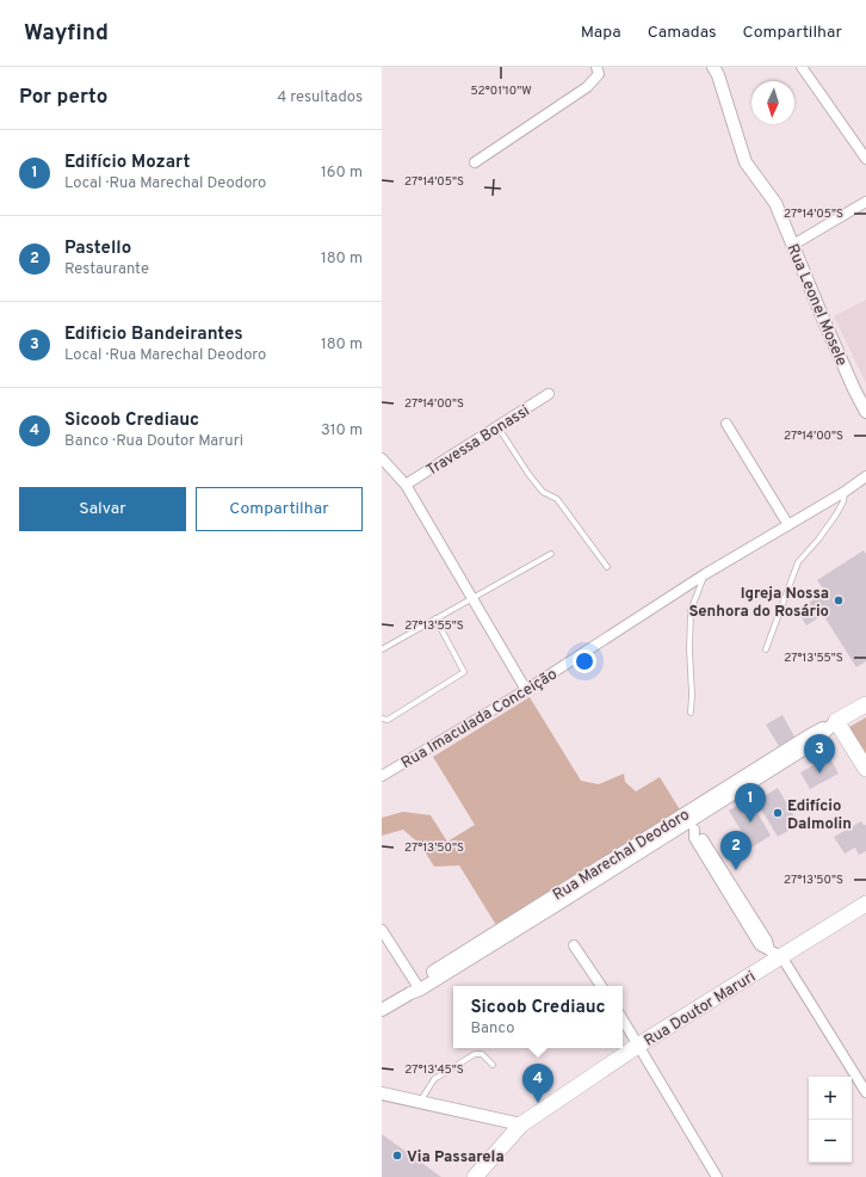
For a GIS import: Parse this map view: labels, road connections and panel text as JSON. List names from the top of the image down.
{
  "streets": {
    "main road": ["Rua Marechal Deodoro", "Rua Doutor Maruri"],
    "street": ["Rua Leonel Mosele", "Travessa Bonassi", "Rua Imaculada Conceição"]
  },
  "places": ["Igreja Nossa Senhora do Rosário", "Edifício Dalmolin", "Via Passarela"],
  "north": "bottom",
  "page": {
    "header": "Wayfind",
    "nav": ["Mapa", "Camadas", "Compartilhar"],
    "heading": ["Por perto", "4 resultados"],
    "list": [
      {
        "mark": "1",
        "name": "Edifício Mozart",
        "note": "Local · Rua Marechal Deodoro",
        "value": "160 m"
      },
      {
        "mark": "2",
        "name": "Pastello",
        "note": "Restaurante",
        "value": "180 m"
      },
      {
        "mark": "3",
        "name": "Edificio Bandeirantes",
        "note": "Local · Rua Marechal Deodoro",
        "value": "180 m"
      },
      {
        "mark": "4",
        "name": "Sicoob Crediauc",
        "note": "Banco · Rua Doutor Maruri",
        "value": "310 m"
      }
    ],
    "buttons": ["Salvar", "Compartilhar"],
    "pins": [
      "3",
      "1",
      "2",
      "4"
    ],
    "popup": ["Sicoob Crediauc", "Banco"],
    "map_buttons": ["+", "−"]
  },
  "coordinates": [
    "52°01'10\"W",
    "27°14'05\"S",
    "27°14'00\"S",
    "27°13'55\"S",
    "27°13'50\"S",
    "27°13'45\"S"
  ]
}
